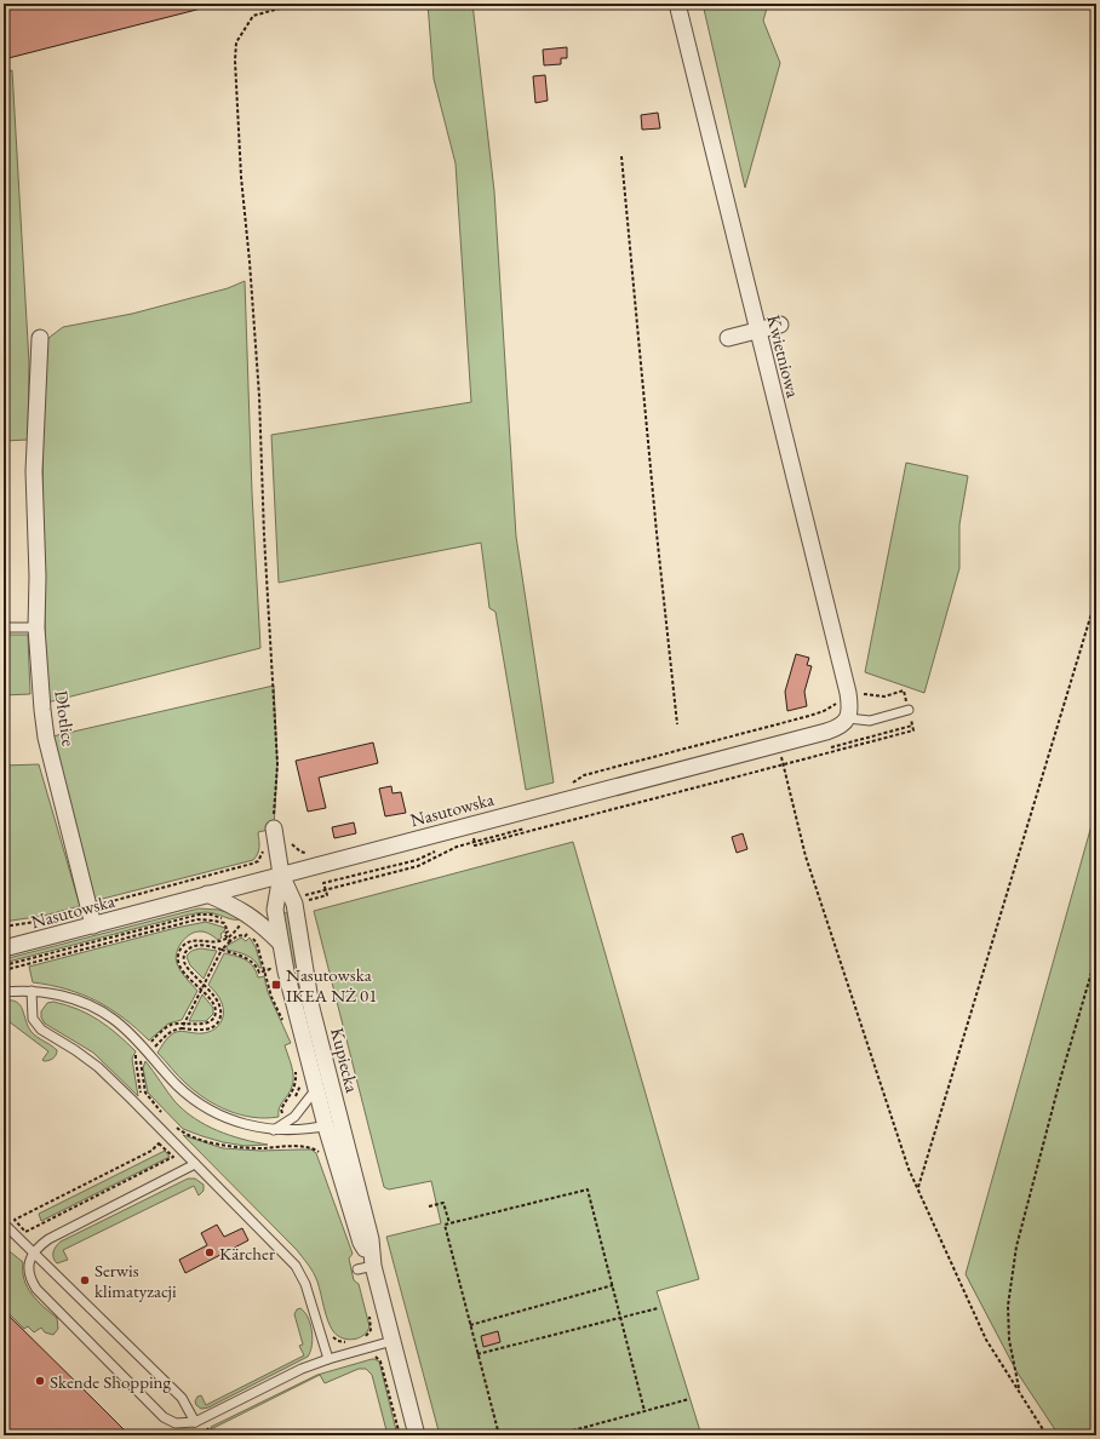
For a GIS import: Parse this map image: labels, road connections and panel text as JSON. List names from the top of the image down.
{
  "streets": {
    "street": [
      "Kwietniowa",
      "Dłotlice",
      "Nasutowska",
      "Kupiecka"
    ]
  },
  "crossings": [
    ["Kwietniowa", "Nasutowska"],
    ["Dłotlice", "Nasutowska"],
    ["Nasutowska", "Kupiecka"]
  ],
  "places": {
    "transit": ["Nasutowska IKEA NŻ 01"],
    "other": ["Kärcher", "Serwis klimatyzacji", "Skende Shopping"]
  }
}
